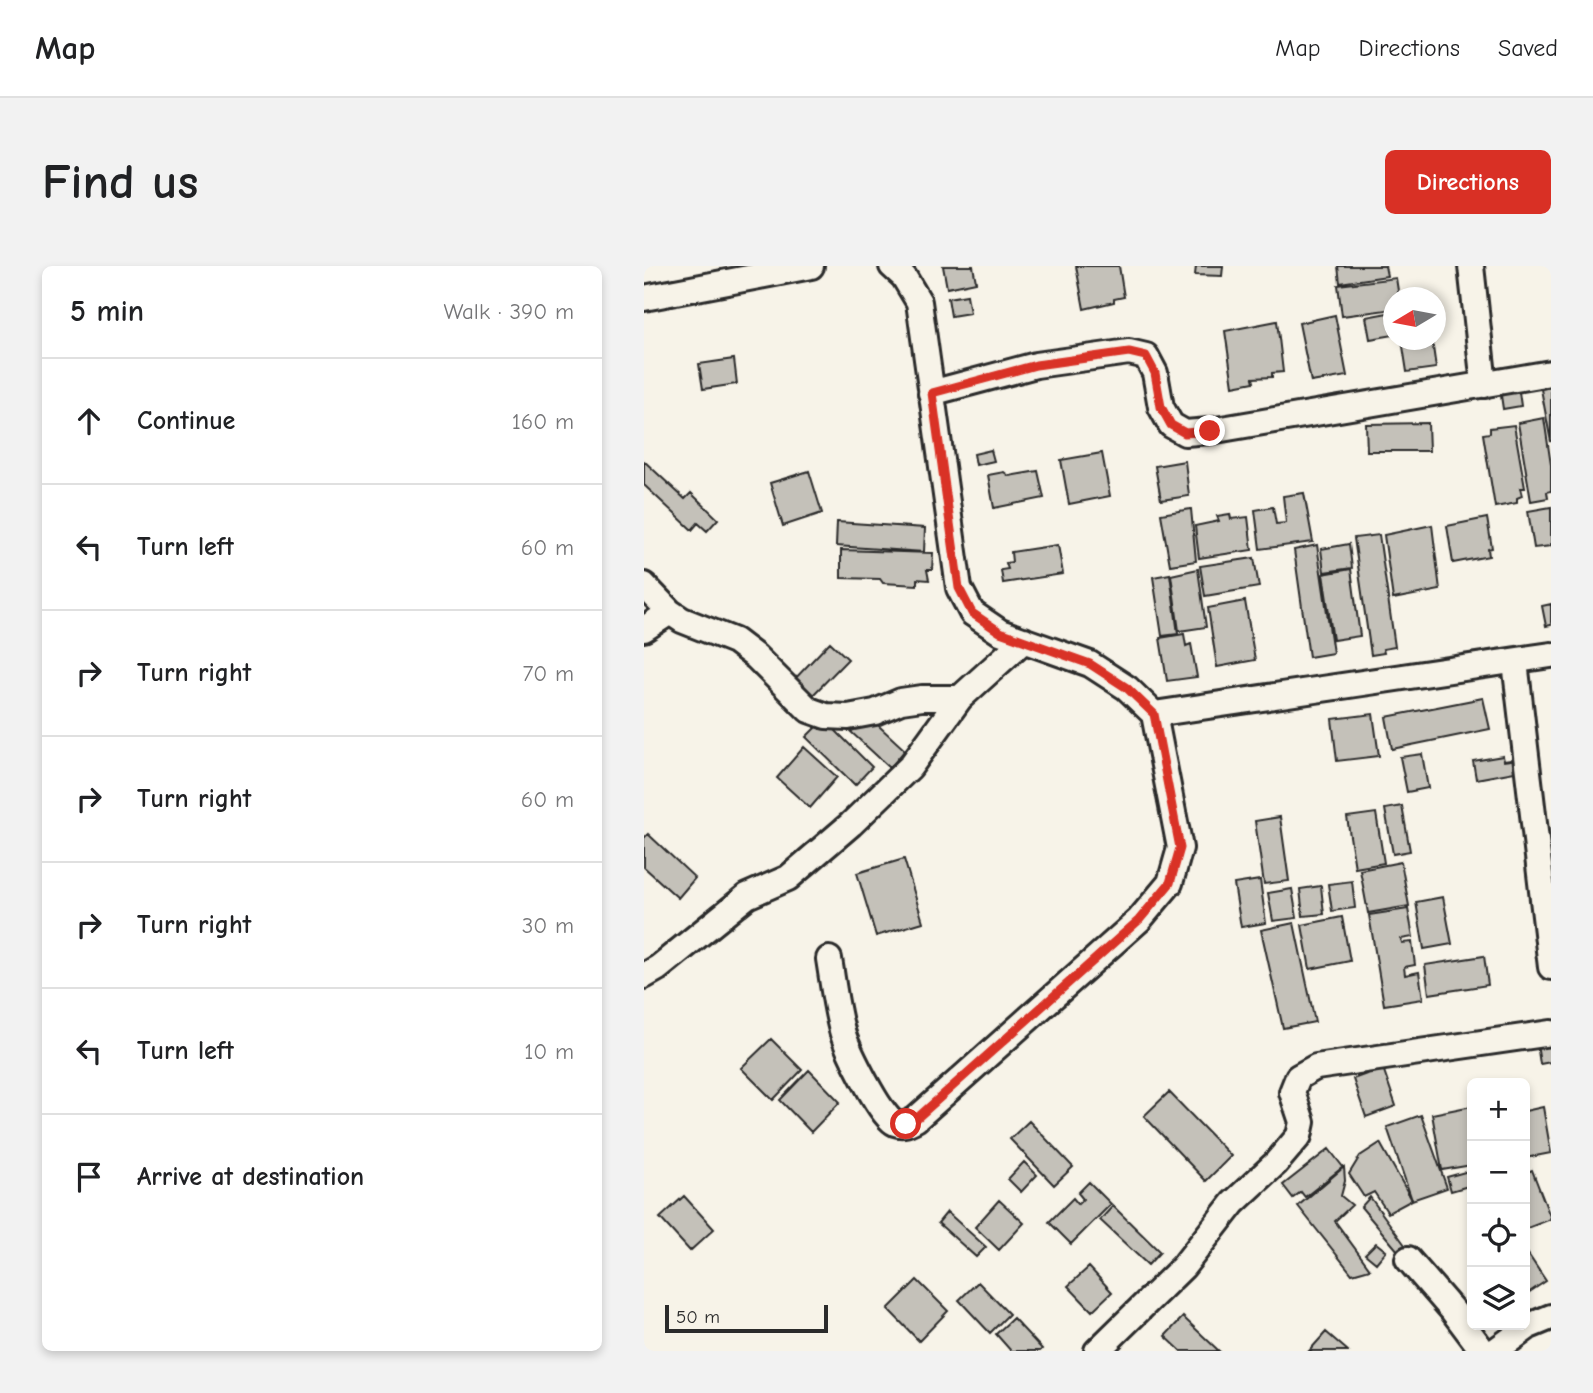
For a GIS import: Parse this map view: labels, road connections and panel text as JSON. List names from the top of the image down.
{
  "scale_bar": "50 m",
  "north": "left",
  "page": {
    "header": "Map",
    "nav": ["Map", "Directions", "Saved"],
    "buttons": "Directions",
    "title": "Find us",
    "heading": ["5 min", "Walk · 390 m"],
    "list": [
      ["Continue", "160 m"],
      ["Turn left", "60 m"],
      ["Turn right", "70 m"],
      ["Turn right", "60 m"],
      ["Turn right", "30 m"],
      ["Turn left", "10 m"],
      "Arrive at destination"
    ],
    "map_buttons": ["+", "−"],
    "scale": "50 m"
  }
}
